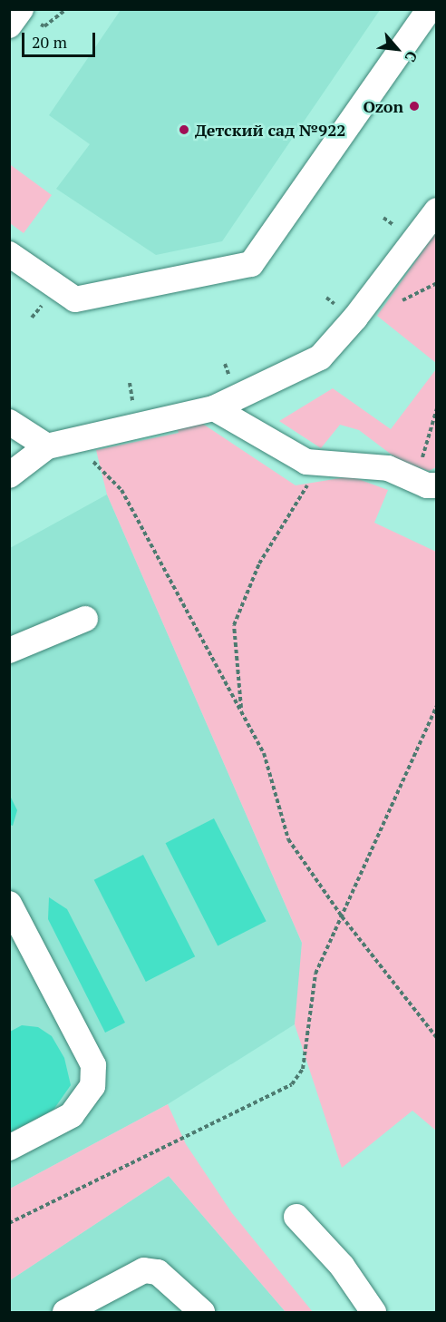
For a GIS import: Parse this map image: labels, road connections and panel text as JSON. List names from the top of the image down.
{
  "places": ["Ozon", "Детский сад №922"],
  "scale_bar": "20 m",
  "north": "bottom right"
}
